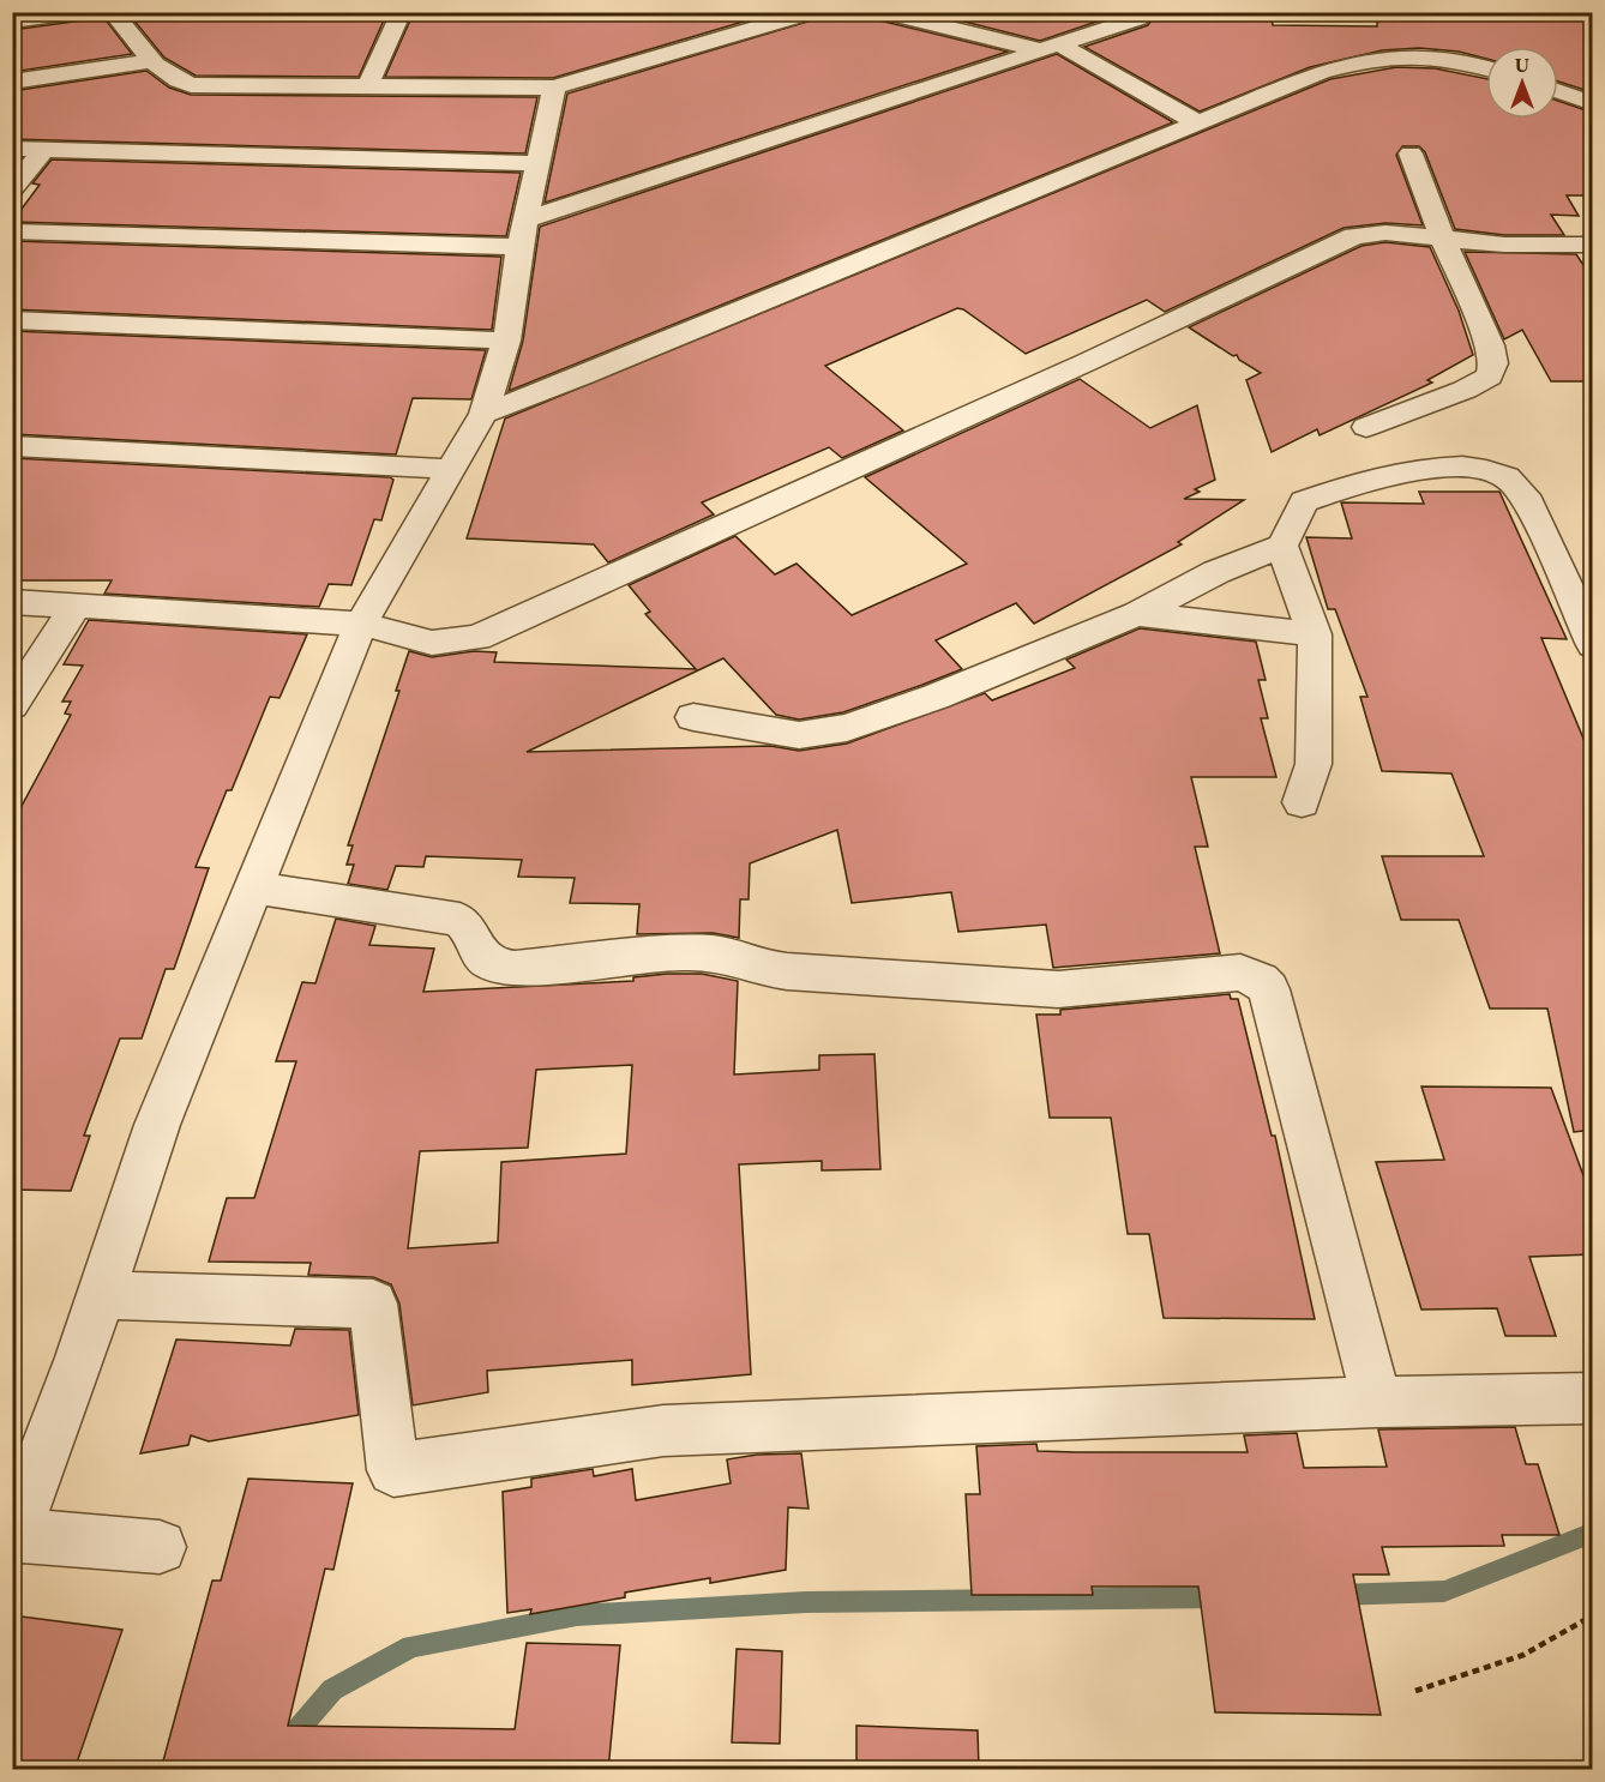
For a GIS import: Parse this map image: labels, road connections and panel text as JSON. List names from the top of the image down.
{
  "north": "top"
}
